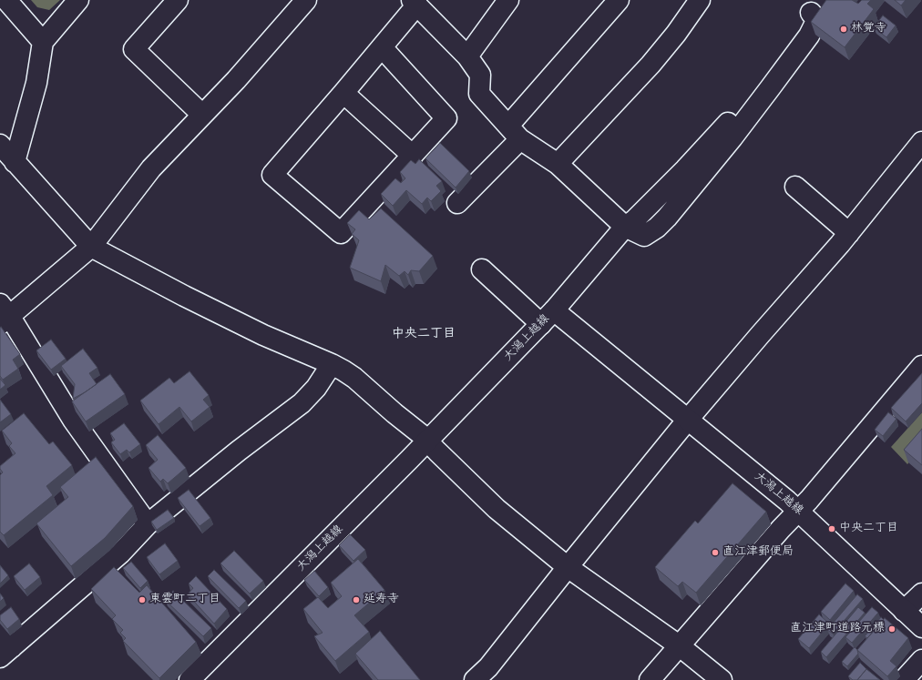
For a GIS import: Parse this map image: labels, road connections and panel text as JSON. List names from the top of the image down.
{
  "streets": {
    "street": ["大潟上越線"]
  },
  "districts": ["中央二丁目"],
  "places": [
    "林覚寺",
    "中央二丁目",
    "直江津郵便局",
    "東雲町二丁目",
    "延寿寺",
    "直江津町道路元標"
  ]
}
